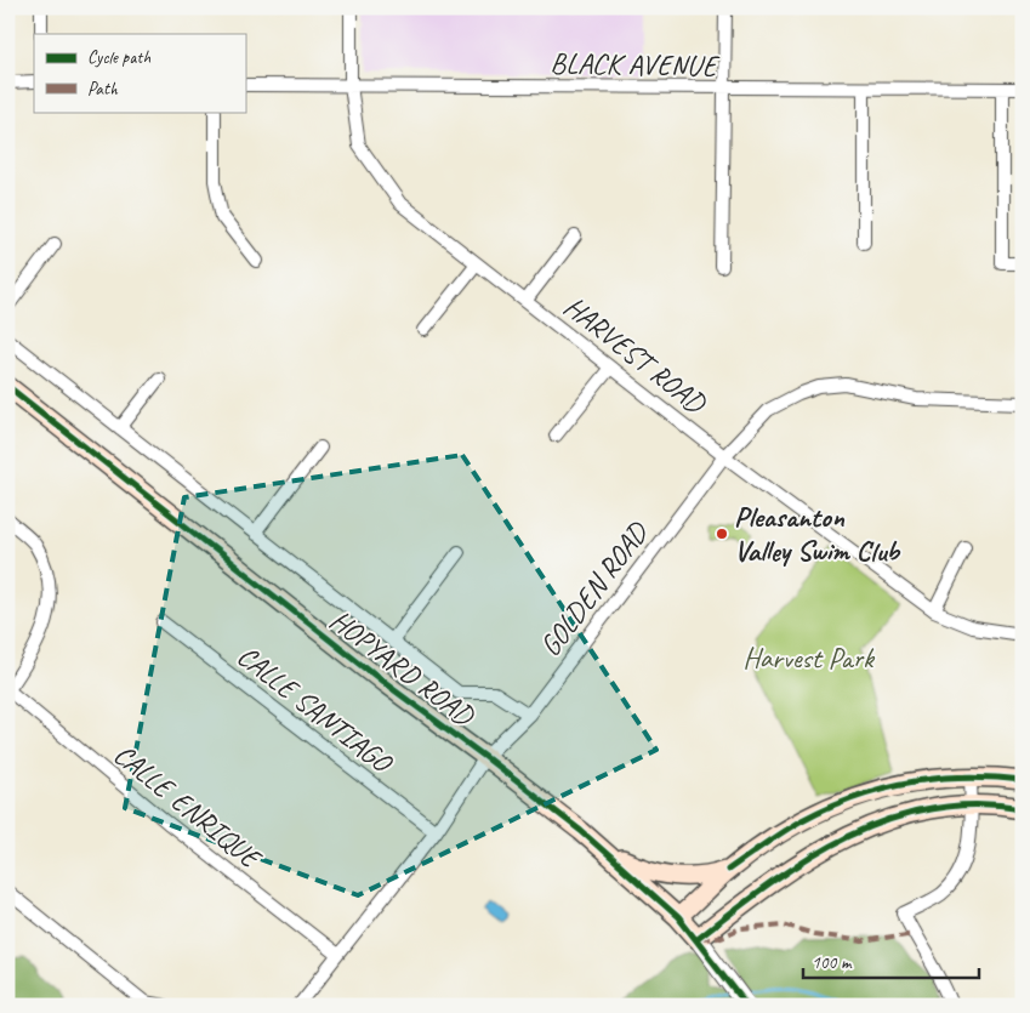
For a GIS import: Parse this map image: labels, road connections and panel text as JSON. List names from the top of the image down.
{
  "streets": {
    "main road": ["HOPYARD ROAD"],
    "street": [
      "BLACK AVENUE",
      "HARVEST ROAD",
      "GOLDEN ROAD",
      "CALLE SANTIAGO",
      "CALLE ENRIQUE"
    ]
  },
  "crossings": [
    ["BLACK AVENUE", "HARVEST ROAD"],
    ["HARVEST ROAD", "GOLDEN ROAD"],
    ["GOLDEN ROAD", "HOPYARD ROAD"],
    ["GOLDEN ROAD", "CALLE SANTIAGO"],
    ["GOLDEN ROAD", "CALLE ENRIQUE"]
  ],
  "parks": ["Harvest Park"],
  "places": ["Pleasanton Valley Swim Club"],
  "legend": ["Cycle path", "Path"],
  "scale_bar": "100 m"
}
